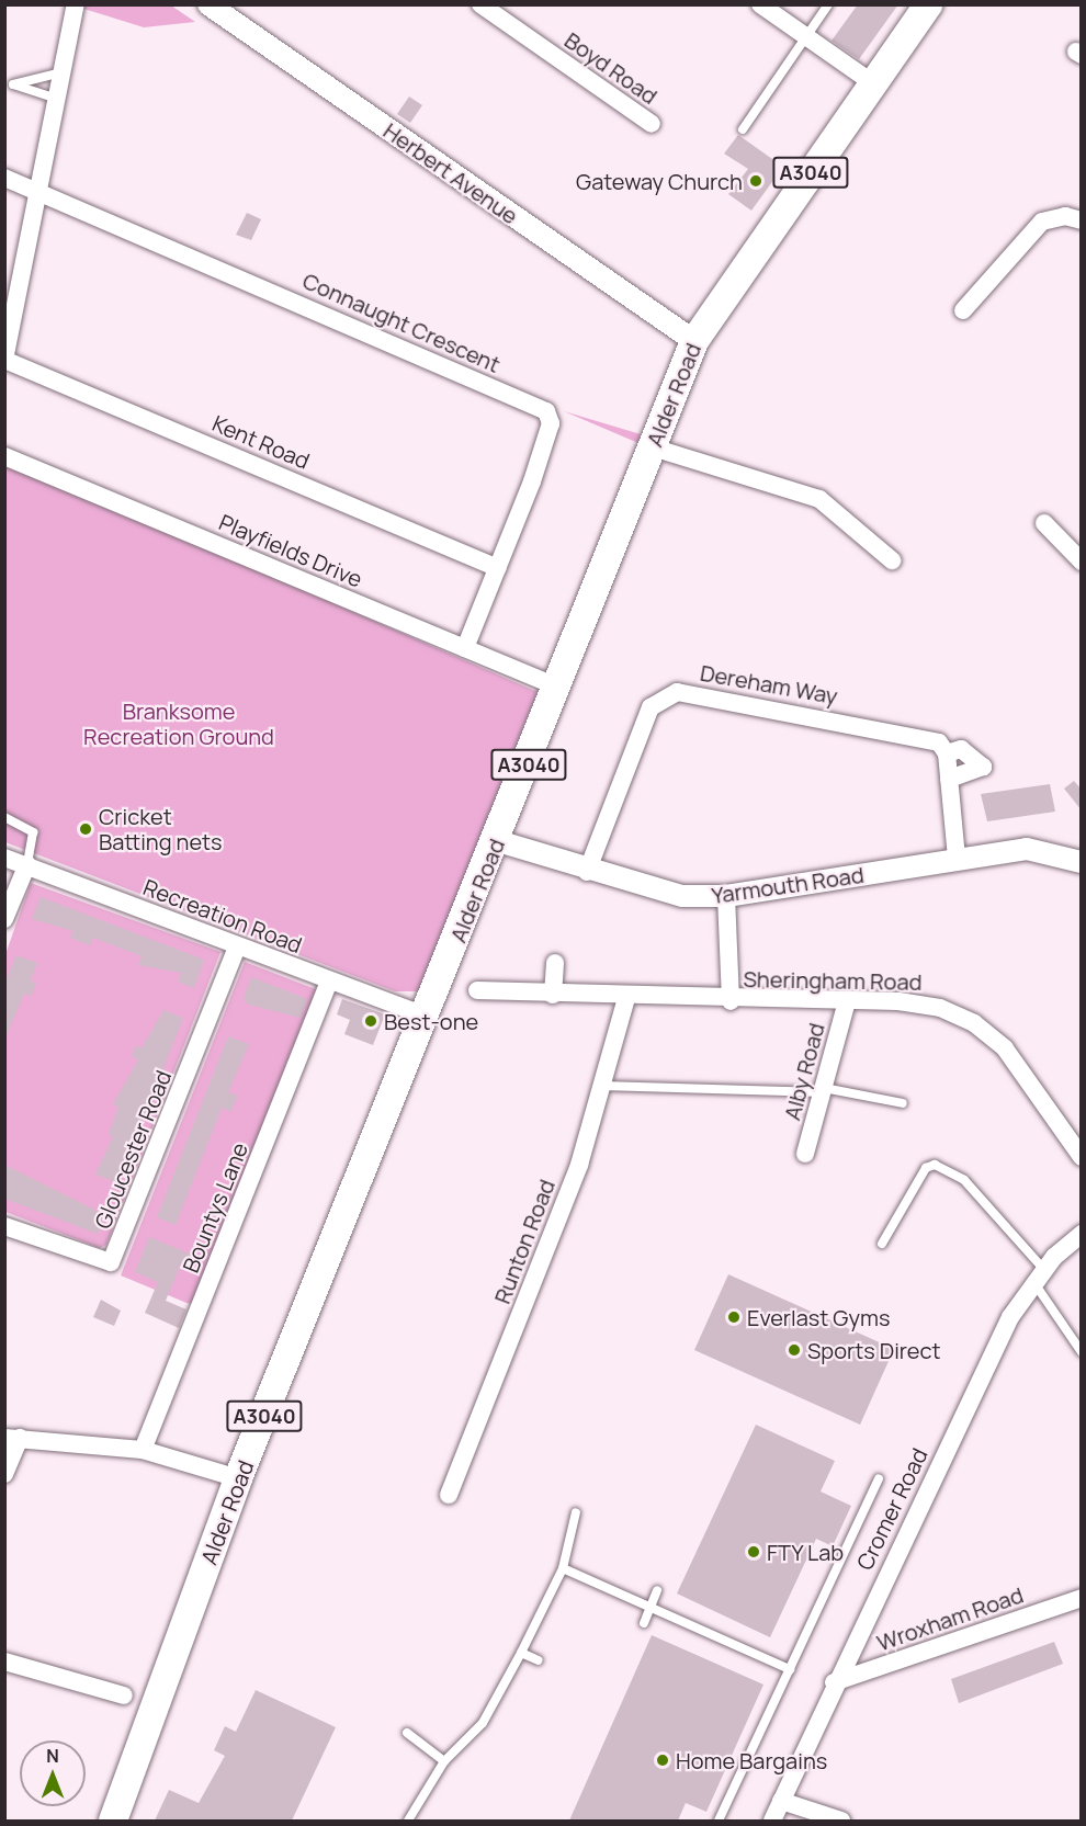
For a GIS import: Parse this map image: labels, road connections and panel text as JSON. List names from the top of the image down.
{
  "streets": {
    "main road": ["A3040", "Alder Road"],
    "street": [
      "Boyd Road",
      "Herbert Avenue",
      "Connaught Crescent",
      "Kent Road",
      "Playfields Drive",
      "Dereham Way",
      "Yarmouth Road",
      "Recreation Road",
      "Sheringham Road",
      "Alby Road",
      "Gloucester Road",
      "Bountys Lane",
      "Runton Road",
      "Cromer Road",
      "Wroxham Road"
    ]
  },
  "crossings": [
    ["Herbert Avenue", "Alder Road"],
    ["Connaught Crescent", "Kent Road"],
    ["Connaught Crescent", "Playfields Drive"],
    ["Alder Road", "Playfields Drive"],
    ["Alder Road", "Yarmouth Road"],
    ["Alder Road", "Recreation Road"],
    ["Dereham Way", "Yarmouth Road"],
    ["Recreation Road", "Gloucester Road"],
    ["Recreation Road", "Bountys Lane"],
    ["Sheringham Road", "Alby Road"],
    ["Sheringham Road", "Runton Road"],
    ["Cromer Road", "Wroxham Road"]
  ],
  "parks": ["Branksome Recreation Ground"],
  "places": [
    "Gateway Church",
    "Cricket Batting nets",
    "Best-one",
    "Everlast Gyms",
    "Sports Direct",
    "FTY Lab",
    "Home Bargains"
  ],
  "north": "top"
}
